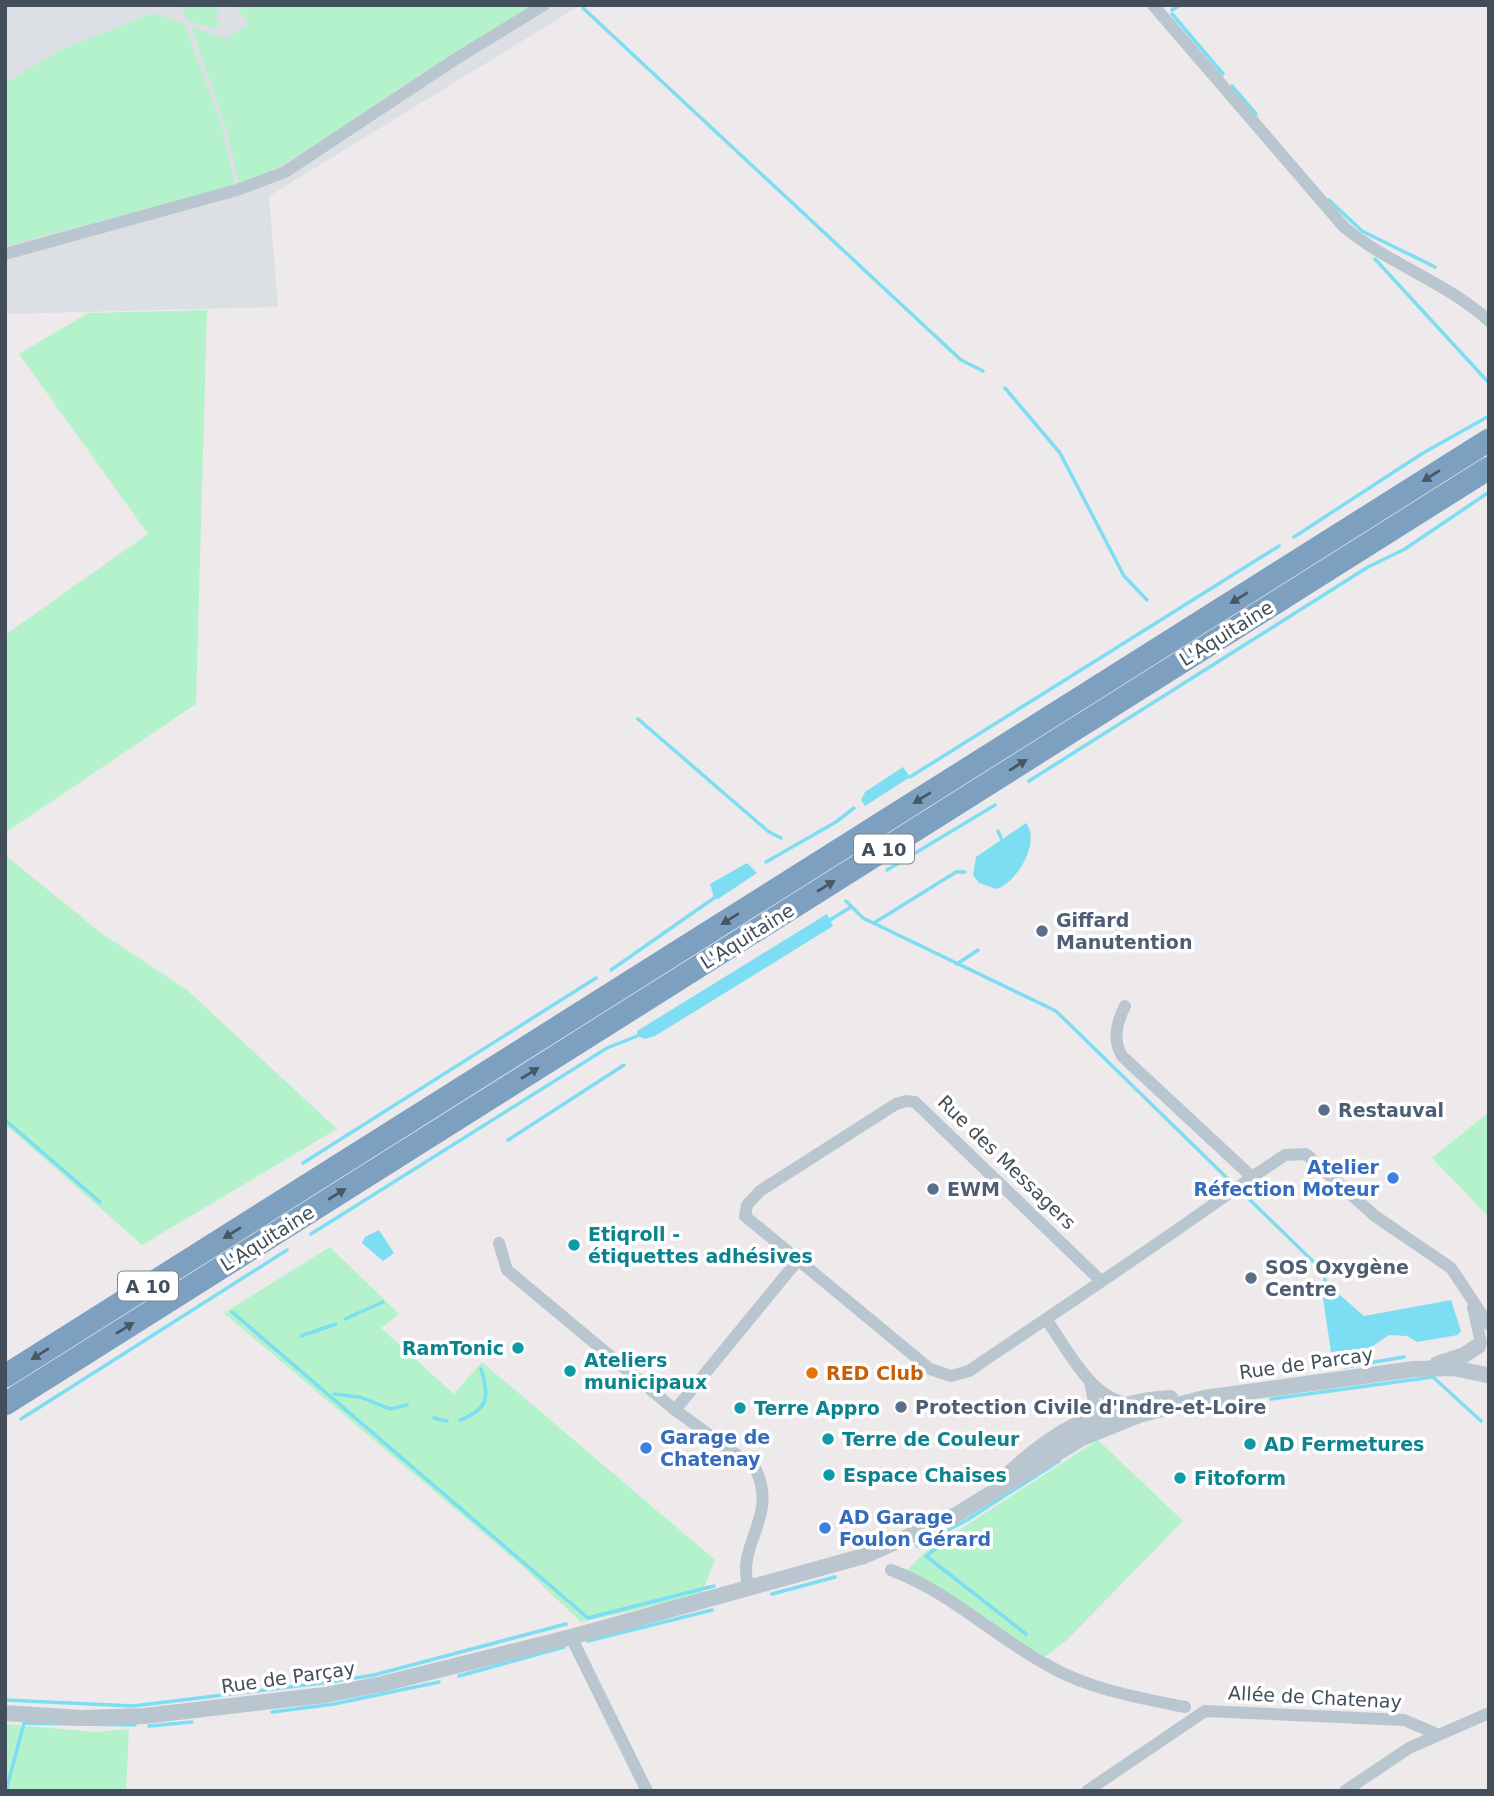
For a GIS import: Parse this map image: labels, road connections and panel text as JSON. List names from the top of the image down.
{
  "streets": {
    "highway": ["L'Aquitaine", "A 10"],
    "street": [
      "Rue des Messagers",
      "Rue de Parcay",
      "Rue de Parçay",
      "Allée de Chatenay"
    ]
  },
  "crossings": [
    ["Rue de Parcay", "Rue de Parçay"]
  ],
  "places": [
    "Giffard Manutention",
    "Restauval",
    "Atelier Réfection Moteur",
    "EWM",
    "Etiqroll - étiquettes adhésives",
    "SOS Oxygène Centre",
    "RamTonic",
    "Ateliers municipaux",
    "RED Club",
    "Protection Civile d'Indre-et-Loire",
    "Terre Appro",
    "Terre de Couleur",
    "AD Fermetures",
    "Garage de Chatenay",
    "Espace Chaises",
    "Fitoform",
    "AD Garage Foulon Gérard"
  ]
}
